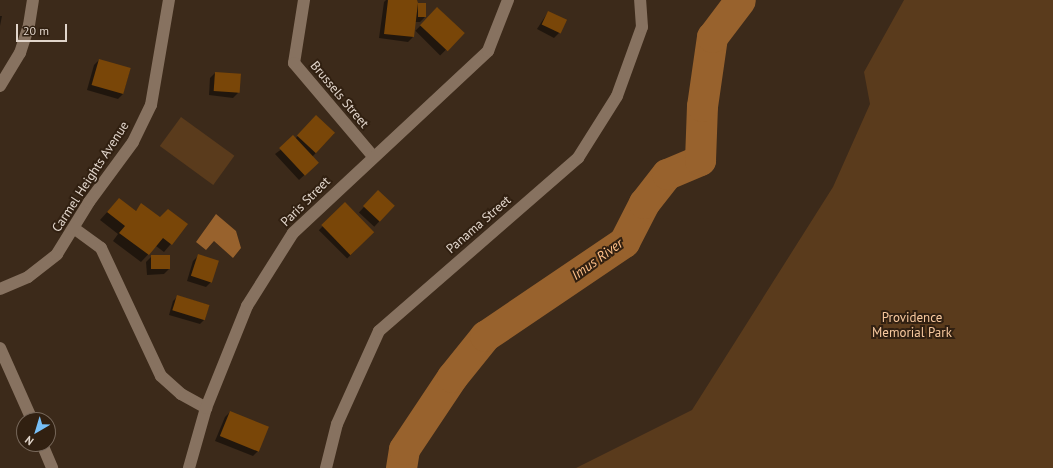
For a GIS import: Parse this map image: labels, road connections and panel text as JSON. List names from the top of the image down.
{
  "streets": {
    "street": [
      "Brussels Street",
      "Carmel Heights Avenue",
      "Paris Street",
      "Panama Street"
    ]
  },
  "crossings": [
    ["Brussels Street", "Paris Street"]
  ],
  "water": ["Imus River"],
  "parks": ["Providence Memorial Park"],
  "scale_bar": "20 m",
  "north": "bottom left"
}
